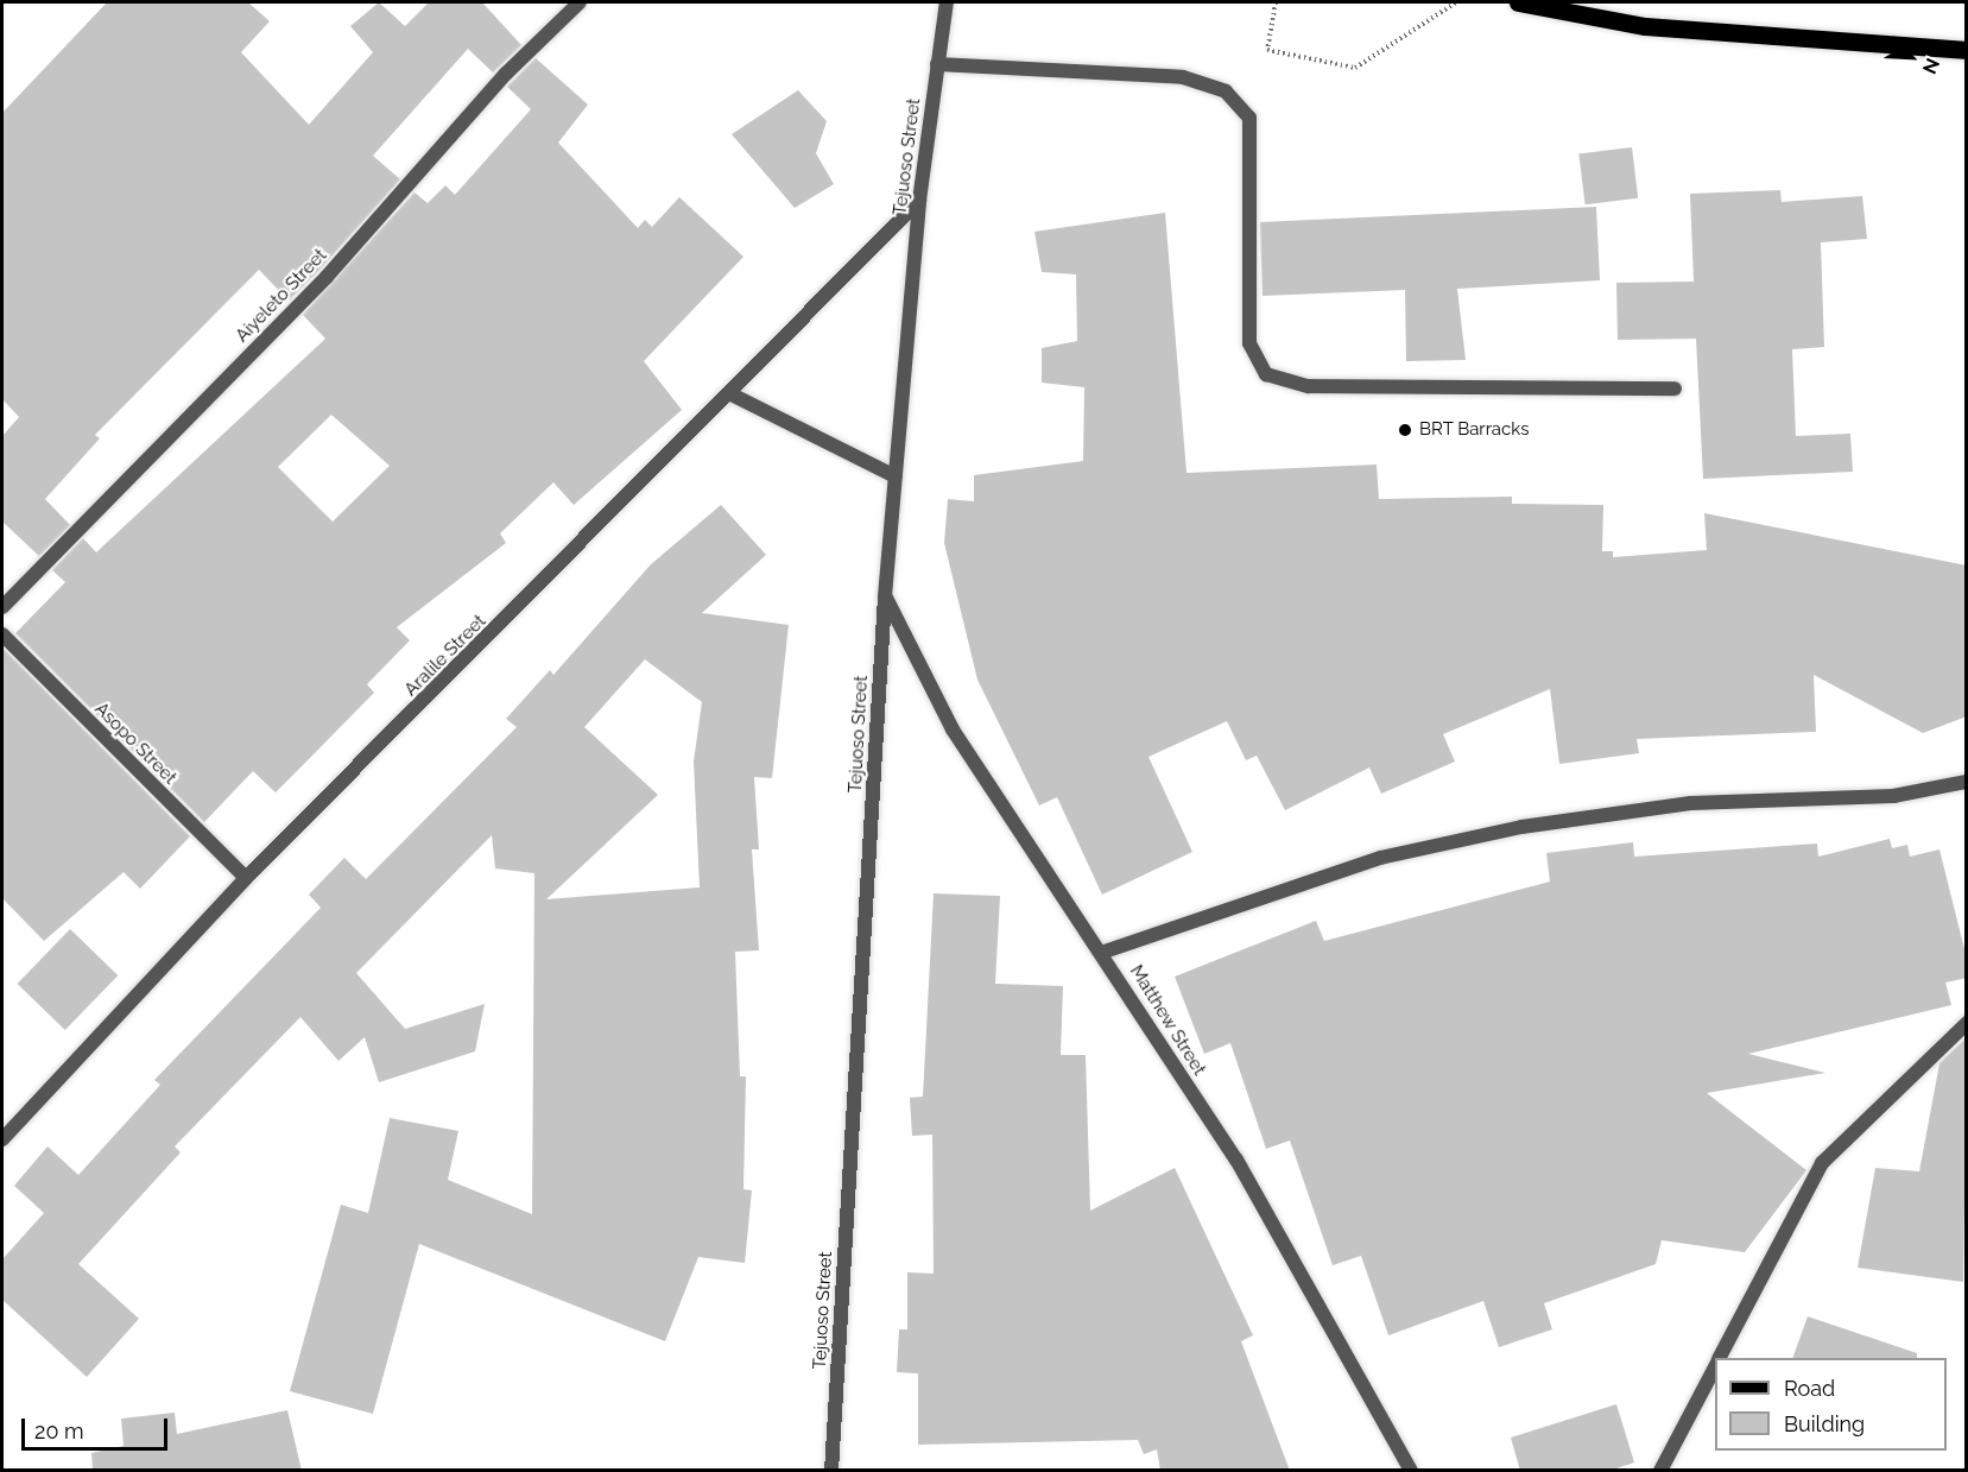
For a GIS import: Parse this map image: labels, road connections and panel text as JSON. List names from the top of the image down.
{
  "streets": {
    "street": [
      "Tejuoso Street",
      "Aiyeleto Street",
      "Aralile Street",
      "Asopo Street",
      "Matthew Street"
    ]
  },
  "crossings": [
    ["Tejuoso Street", "Aralile Street"],
    ["Tejuoso Street", "Matthew Street"],
    ["Aralile Street", "Asopo Street"]
  ],
  "places": ["BRT Barracks"],
  "legend": ["Road", "Building"],
  "scale_bar": "20 m",
  "north": "bottom right"
}
